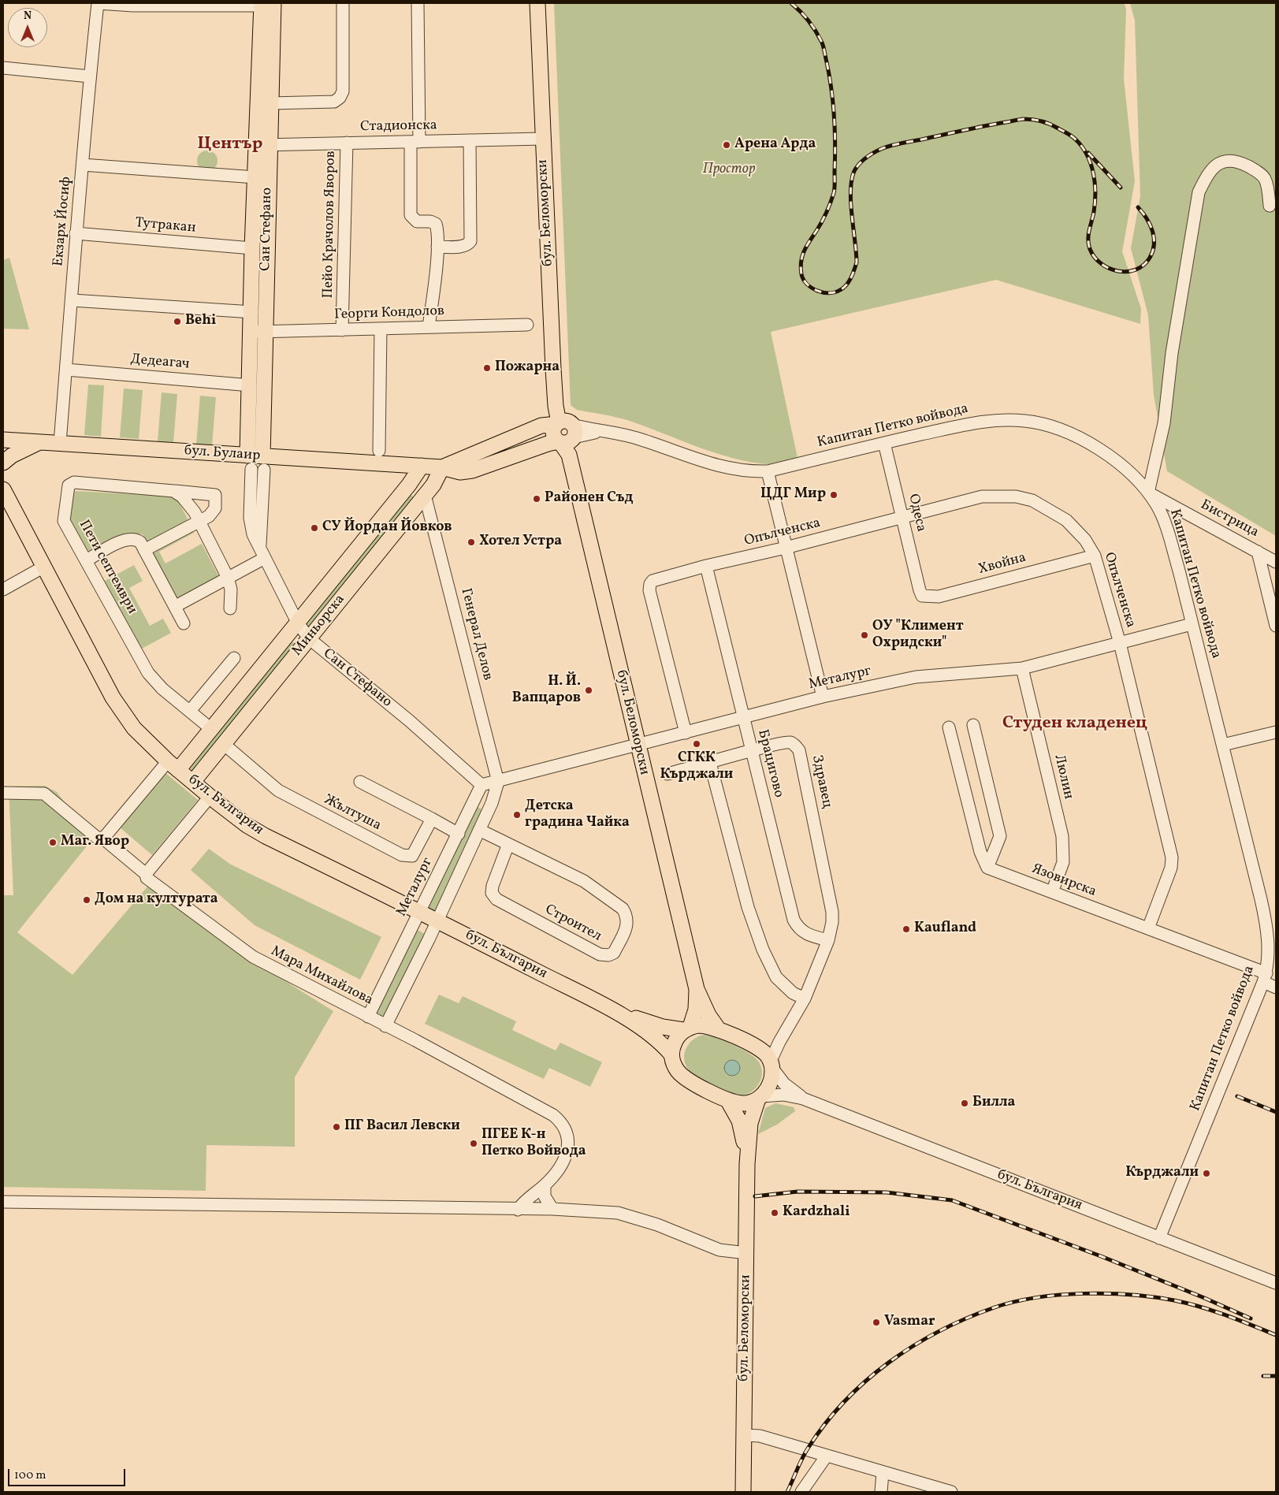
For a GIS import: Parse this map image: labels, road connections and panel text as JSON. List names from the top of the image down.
{
  "streets": {
    "main road": [
      "бул. Беломорски",
      "Сан Стефано",
      "бул. Булаир",
      "Миньорска",
      "бул. България"
    ],
    "street": [
      "Стадионска",
      "Екзарх Йосиф",
      "Пейо Крачолов Яворов",
      "Тутракан",
      "Георги Кондолов",
      "Дедеагач",
      "Капитан Петко войвода",
      "Одеса",
      "Бистрица",
      "Опълченска",
      "Хвойна",
      "Пети септември",
      "Генерал Делов",
      "Металург",
      "Брацигово",
      "Люлин",
      "Здравец",
      "Жълтуша",
      "Язовирска",
      "Строител",
      "Мара Михайлова"
    ]
  },
  "crossings": [
    ["Стадионска", "бул. Беломорски"],
    ["Стадионска", "Пейо Крачолов Яворов"],
    ["Стадионска", "Сан Стефано"],
    ["бул. Беломорски", "Капитан Петко войвода"],
    ["бул. Беломорски", "бул. Булаир"],
    ["бул. Беломорски", "Металург"],
    ["бул. Беломорски", "Здравец"],
    ["бул. Беломорски", "бул. България"],
    ["Екзарх Йосиф", "Тутракан"],
    ["Екзарх Йосиф", "Дедеагач"],
    ["Екзарх Йосиф", "бул. Булаир"],
    ["Пейо Крачолов Яворов", "Георги Кондолов"],
    ["Тутракан", "Сан Стефано"],
    ["Сан Стефано", "Георги Кондолов"],
    ["Сан Стефано", "Дедеагач"],
    ["Сан Стефано", "бул. Булаир"],
    ["Сан Стефано", "Миньорска"],
    ["Сан Стефано", "Металург"],
    ["Капитан Петко войвода", "бул. Булаир"],
    ["Капитан Петко войвода", "Одеса"],
    ["Капитан Петко войвода", "Бистрица"],
    ["Капитан Петко войвода", "Металург"],
    ["Капитан Петко войвода", "бул. България"],
    ["Капитан Петко войвода", "Язовирска"],
    ["бул. Булаир", "Миньорска"],
    ["Одеса", "Опълченска"],
    ["Одеса", "Хвойна"],
    ["Опълченска", "Хвойна"],
    ["Опълченска", "Металург"],
    ["Опълченска", "Брацигово"],
    ["Опълченска", "Язовирска"],
    ["Пети септември", "Миньорска"],
    ["Миньорска", "Генерал Делов"],
    ["Миньорска", "бул. България"],
    ["Миньорска", "Жълтуша"],
    ["Генерал Делов", "Металург"],
    ["Металург", "Брацигово"],
    ["Металург", "Люлин"],
    ["Металург", "бул. България"],
    ["Металург", "Мара Михайлова"],
    ["Брацигово", "Здравец"],
    ["Люлин", "Язовирска"],
    ["Здравец", "бул. България"]
  ],
  "districts": ["Център", "Студен кладенец"],
  "parks": ["Простор"],
  "places": [
    "Арена Арда",
    "Behi",
    "Пожарна",
    "ЦДГ Мир",
    "Районен Съд",
    "СУ Йордан Йовков",
    "Хотел Устра",
    "ОУ \"Климент Охридски\"",
    "Н. Й. Вапцаров",
    "СГКК Кърджали",
    "Детска градина Чайка",
    "Маг. Явор",
    "Дом на културата",
    "Kaufland",
    "Билла",
    "ПГ Васил Левски",
    "ПГЕЕ К-н Петко Войвода",
    "Кърджали",
    "Kardzhali",
    "Vasmar"
  ],
  "scale_bar": "100 m",
  "north": "top"
}
